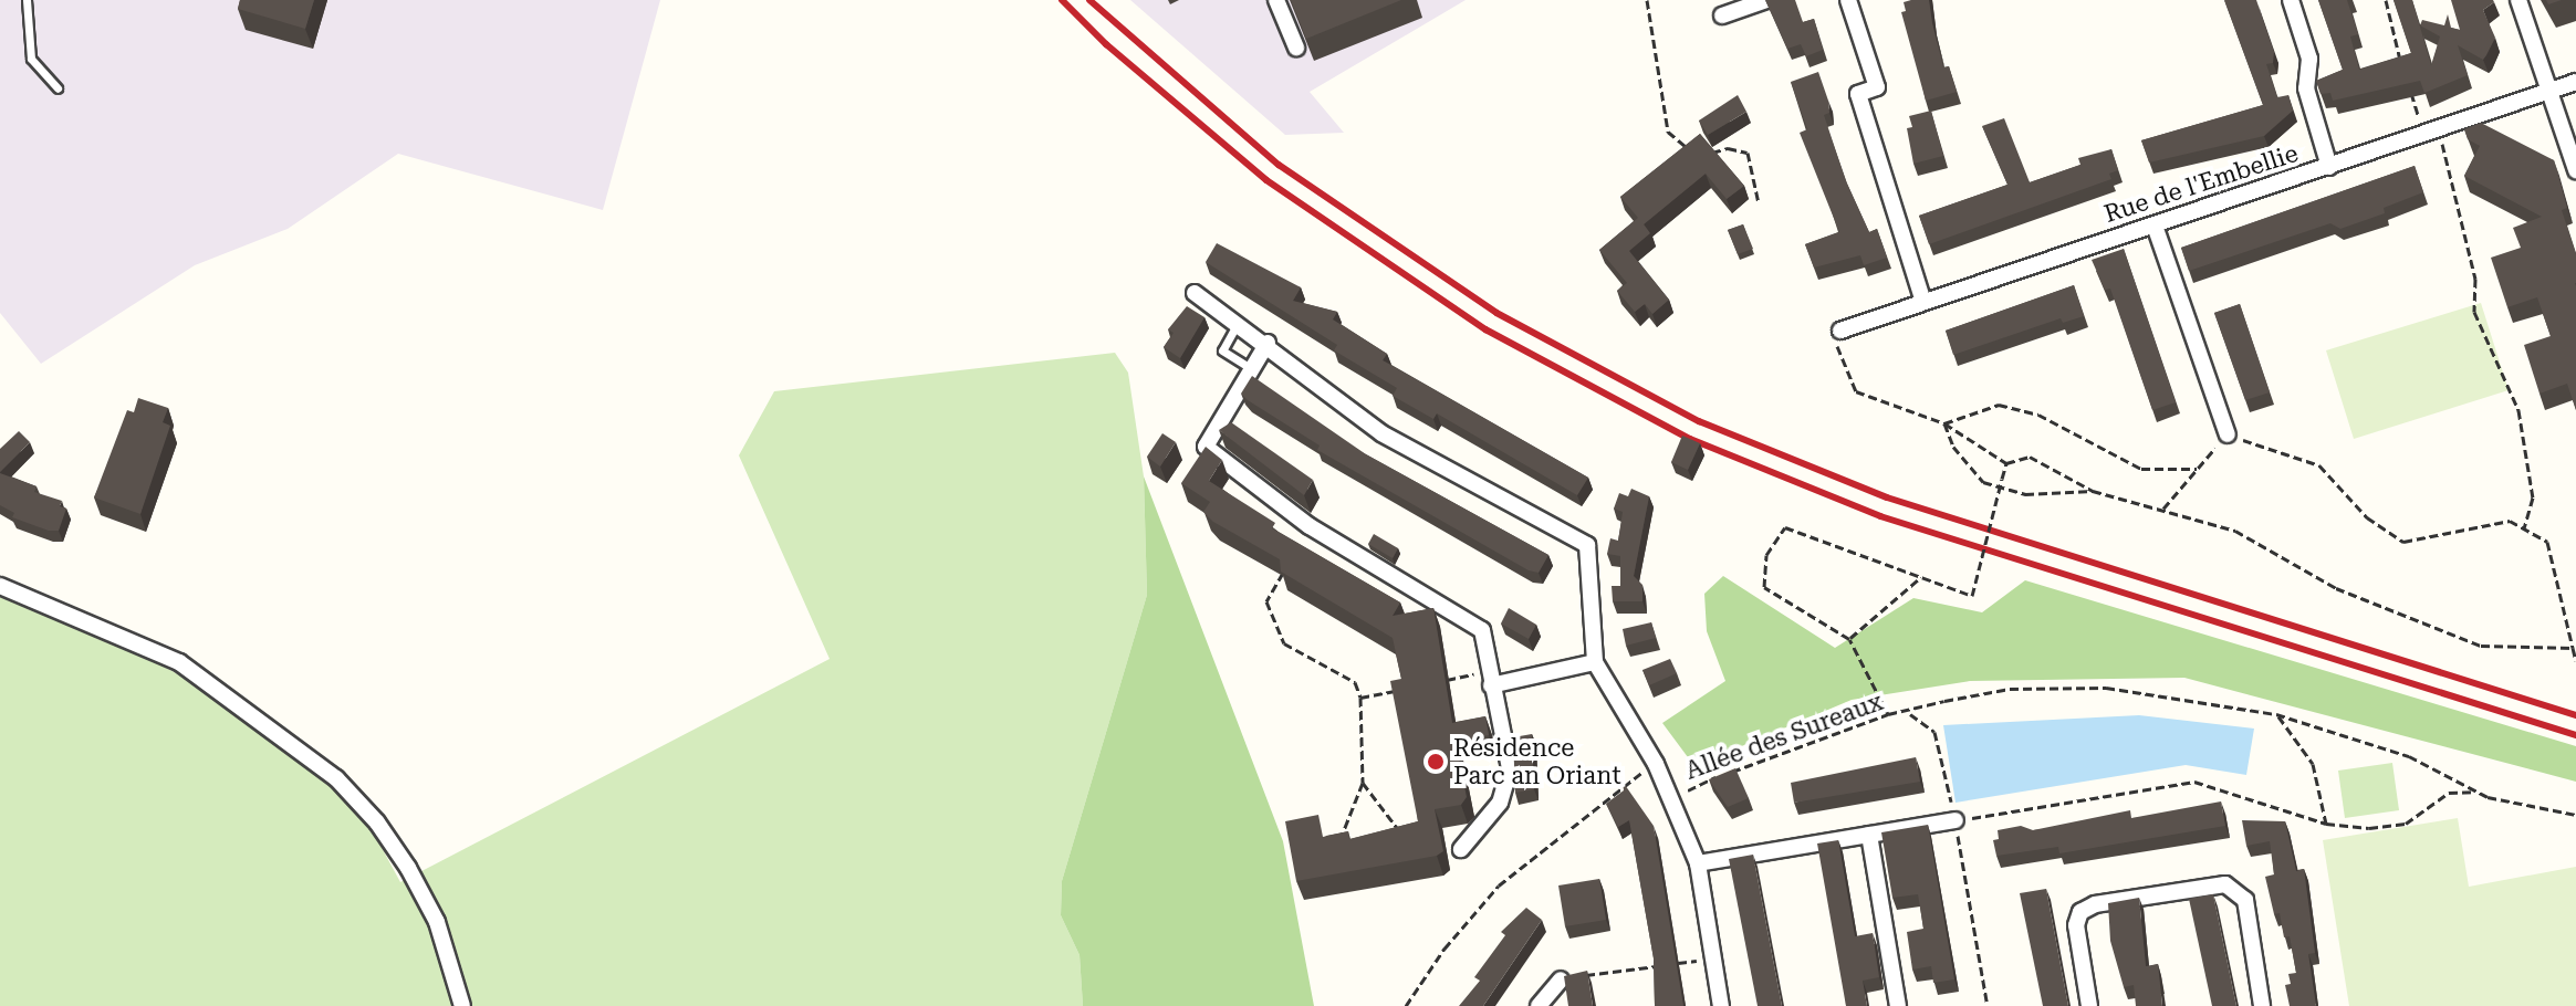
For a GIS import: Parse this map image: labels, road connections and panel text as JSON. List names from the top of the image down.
{
  "streets": {
    "street": ["Rue de l'Embellie"],
    "path": ["Allée des Sureaux"]
  },
  "places": ["Résidence Parc an Oriant"]
}
